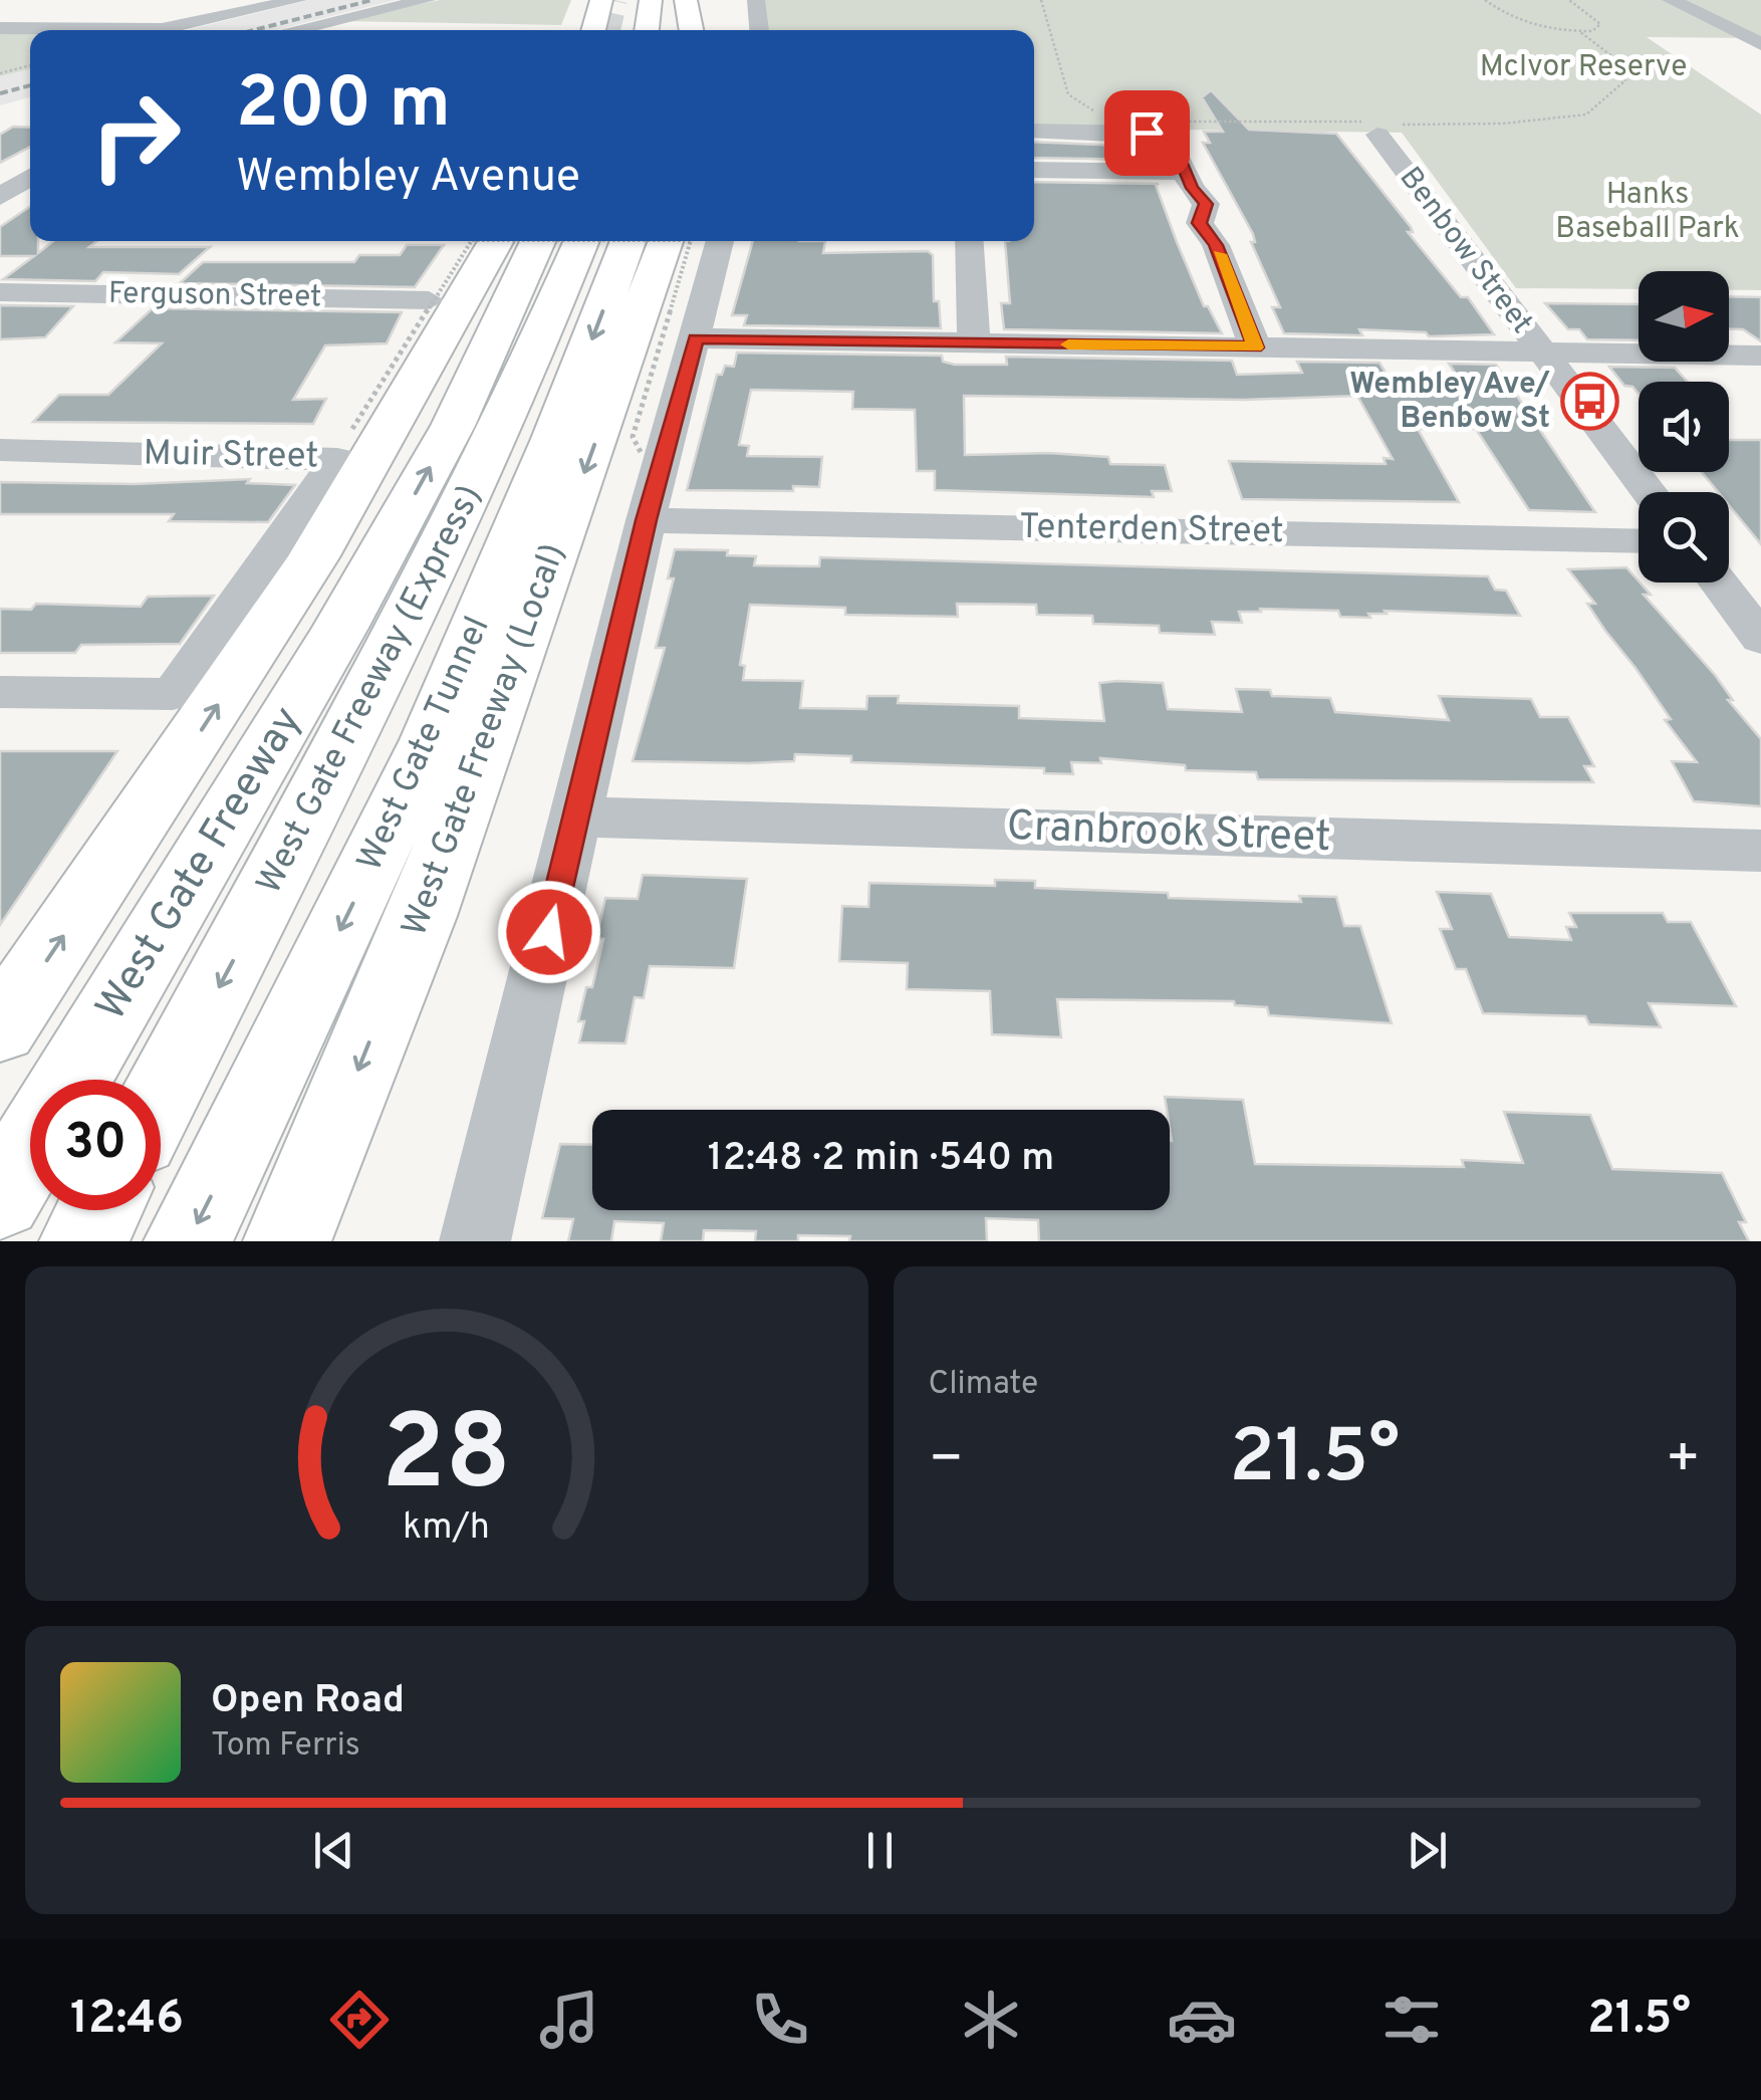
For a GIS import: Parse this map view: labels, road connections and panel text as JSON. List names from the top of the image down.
{
  "streets": {
    "highway": [
      "West Gate Freeway (Express)",
      "West Gate Freeway (Local)",
      "West Gate Tunnel",
      "West Gate Freeway"
    ],
    "street": [
      "Benbow Street",
      "Ferguson Street",
      "Muir Street",
      "Tenterden Street",
      "Cranbrook Street"
    ]
  },
  "crossings": [
    ["West Gate Freeway (Express)", "West Gate Freeway"]
  ],
  "parks": ["McIvor Reserve", "Hanks Baseball Park"],
  "places": {
    "bus stop": ["Wembley Ave/ Benbow St"]
  },
  "north": "right",
  "page": {
    "turn": ["200 m", "Wembley Avenue"],
    "limit": "30",
    "trip": "12:48 · 2 min · 540 m",
    "tile": "Climate",
    "heat": ["−", "21.5°", "+"],
    "song": ["Open Road", "Tom Ferris"],
    "tabs": ["12:46", "21.5°"],
    "gauge": ["28", "km/h"]
  }
}
